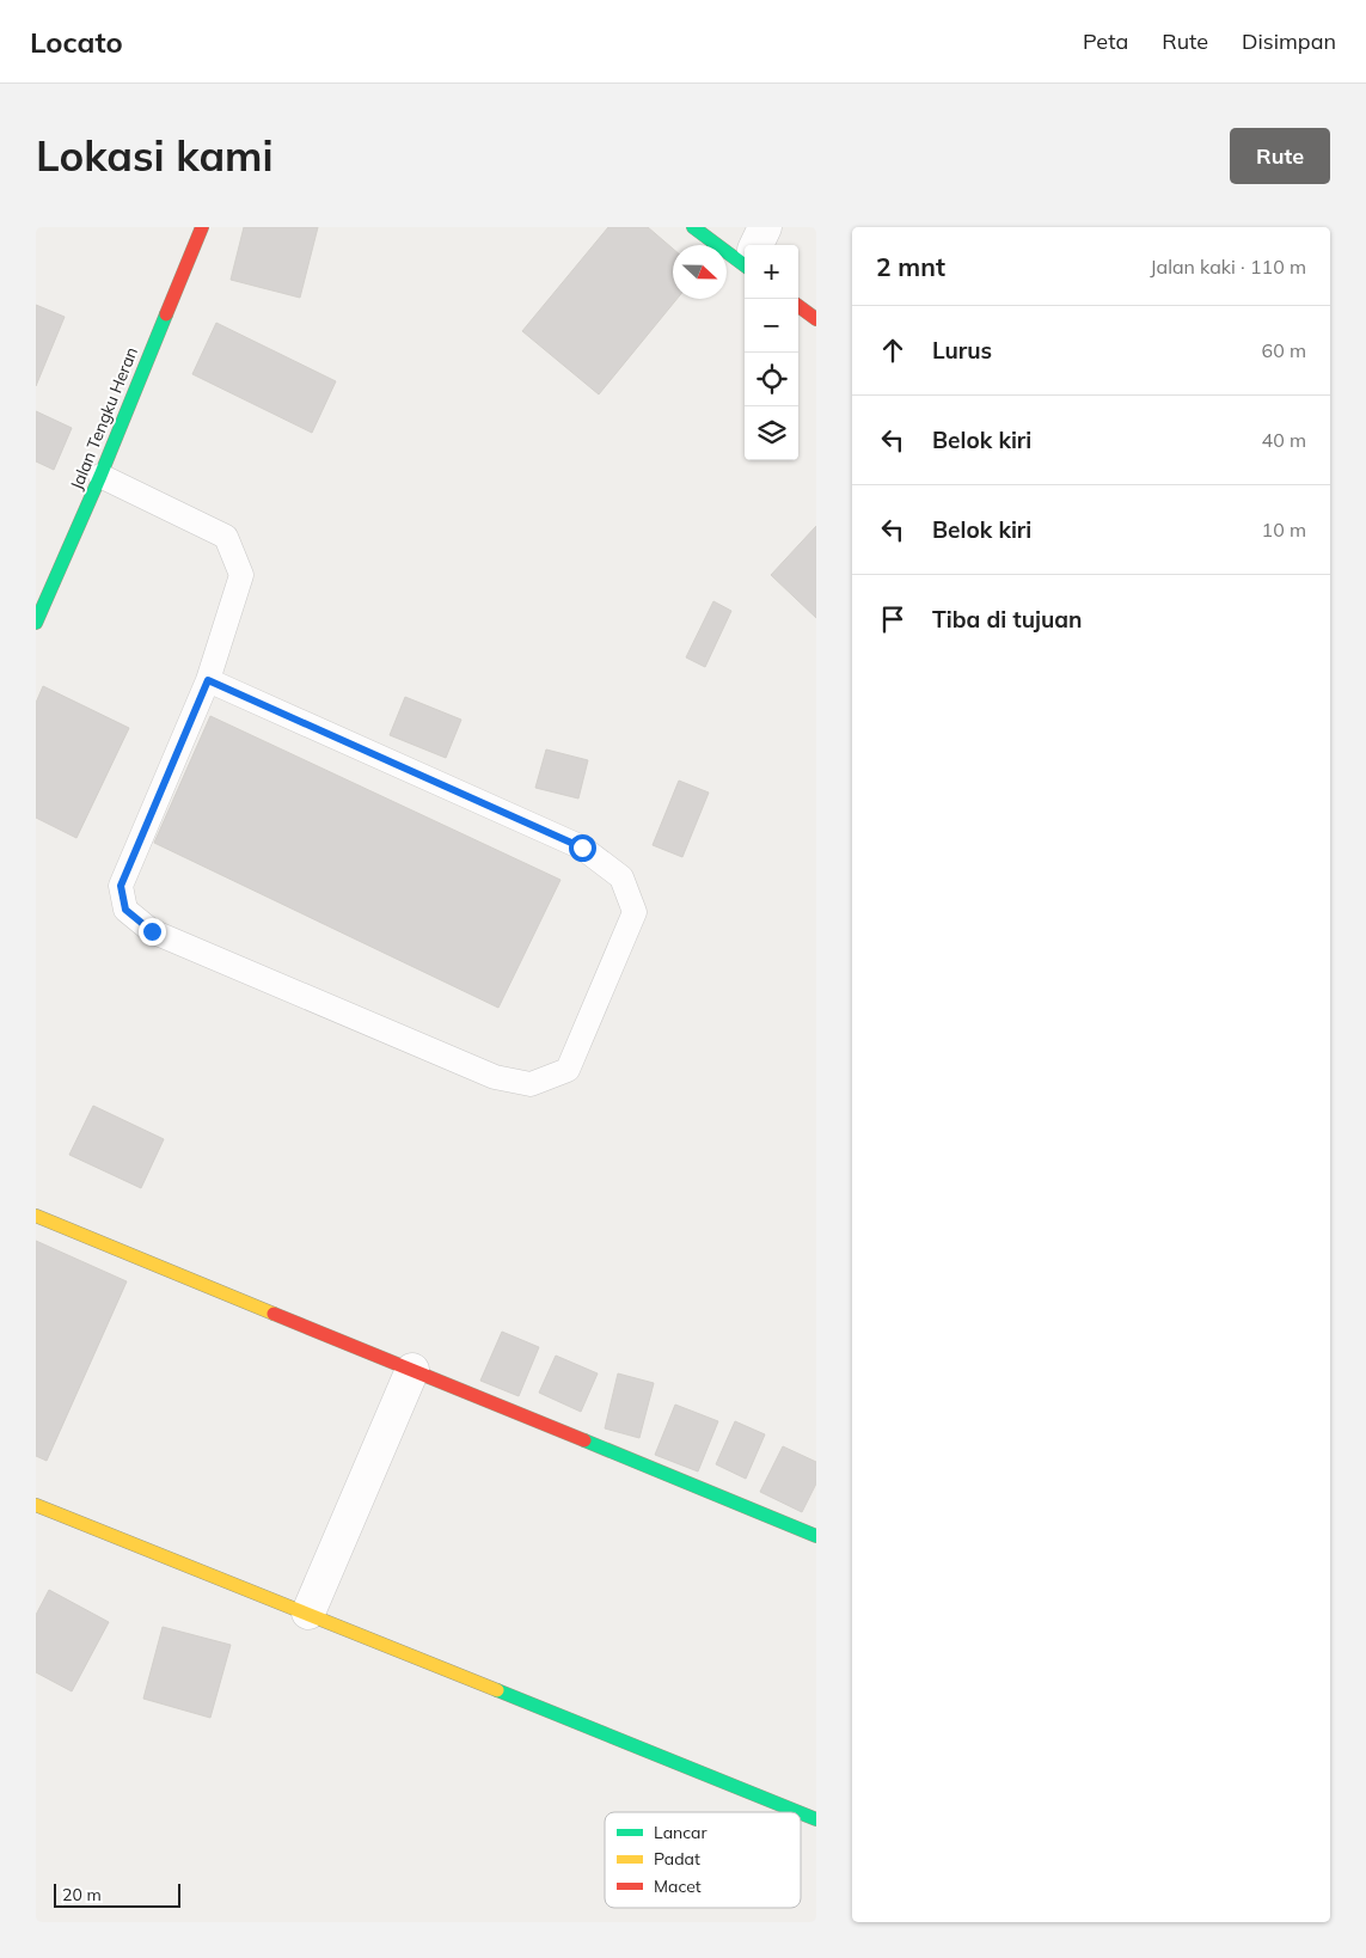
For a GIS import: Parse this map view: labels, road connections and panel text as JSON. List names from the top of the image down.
{
  "streets": {
    "main road": ["Jalan Tengku Heran"]
  },
  "legend": ["Lancar", "Padat", "Macet"],
  "scale_bar": "20 m",
  "north": "right",
  "page": {
    "header": "Locato",
    "nav": ["Peta", "Rute", "Disimpan"],
    "buttons": "Rute",
    "title": "Lokasi kami",
    "heading": ["2 mnt", "Jalan kaki · 110 m"],
    "map_buttons": ["+", "−"],
    "list": [
      ["Lurus", "60 m"],
      ["Belok kiri", "40 m"],
      ["Belok kiri", "10 m"],
      "Tiba di tujuan"
    ],
    "scale": "20 m"
  }
}
